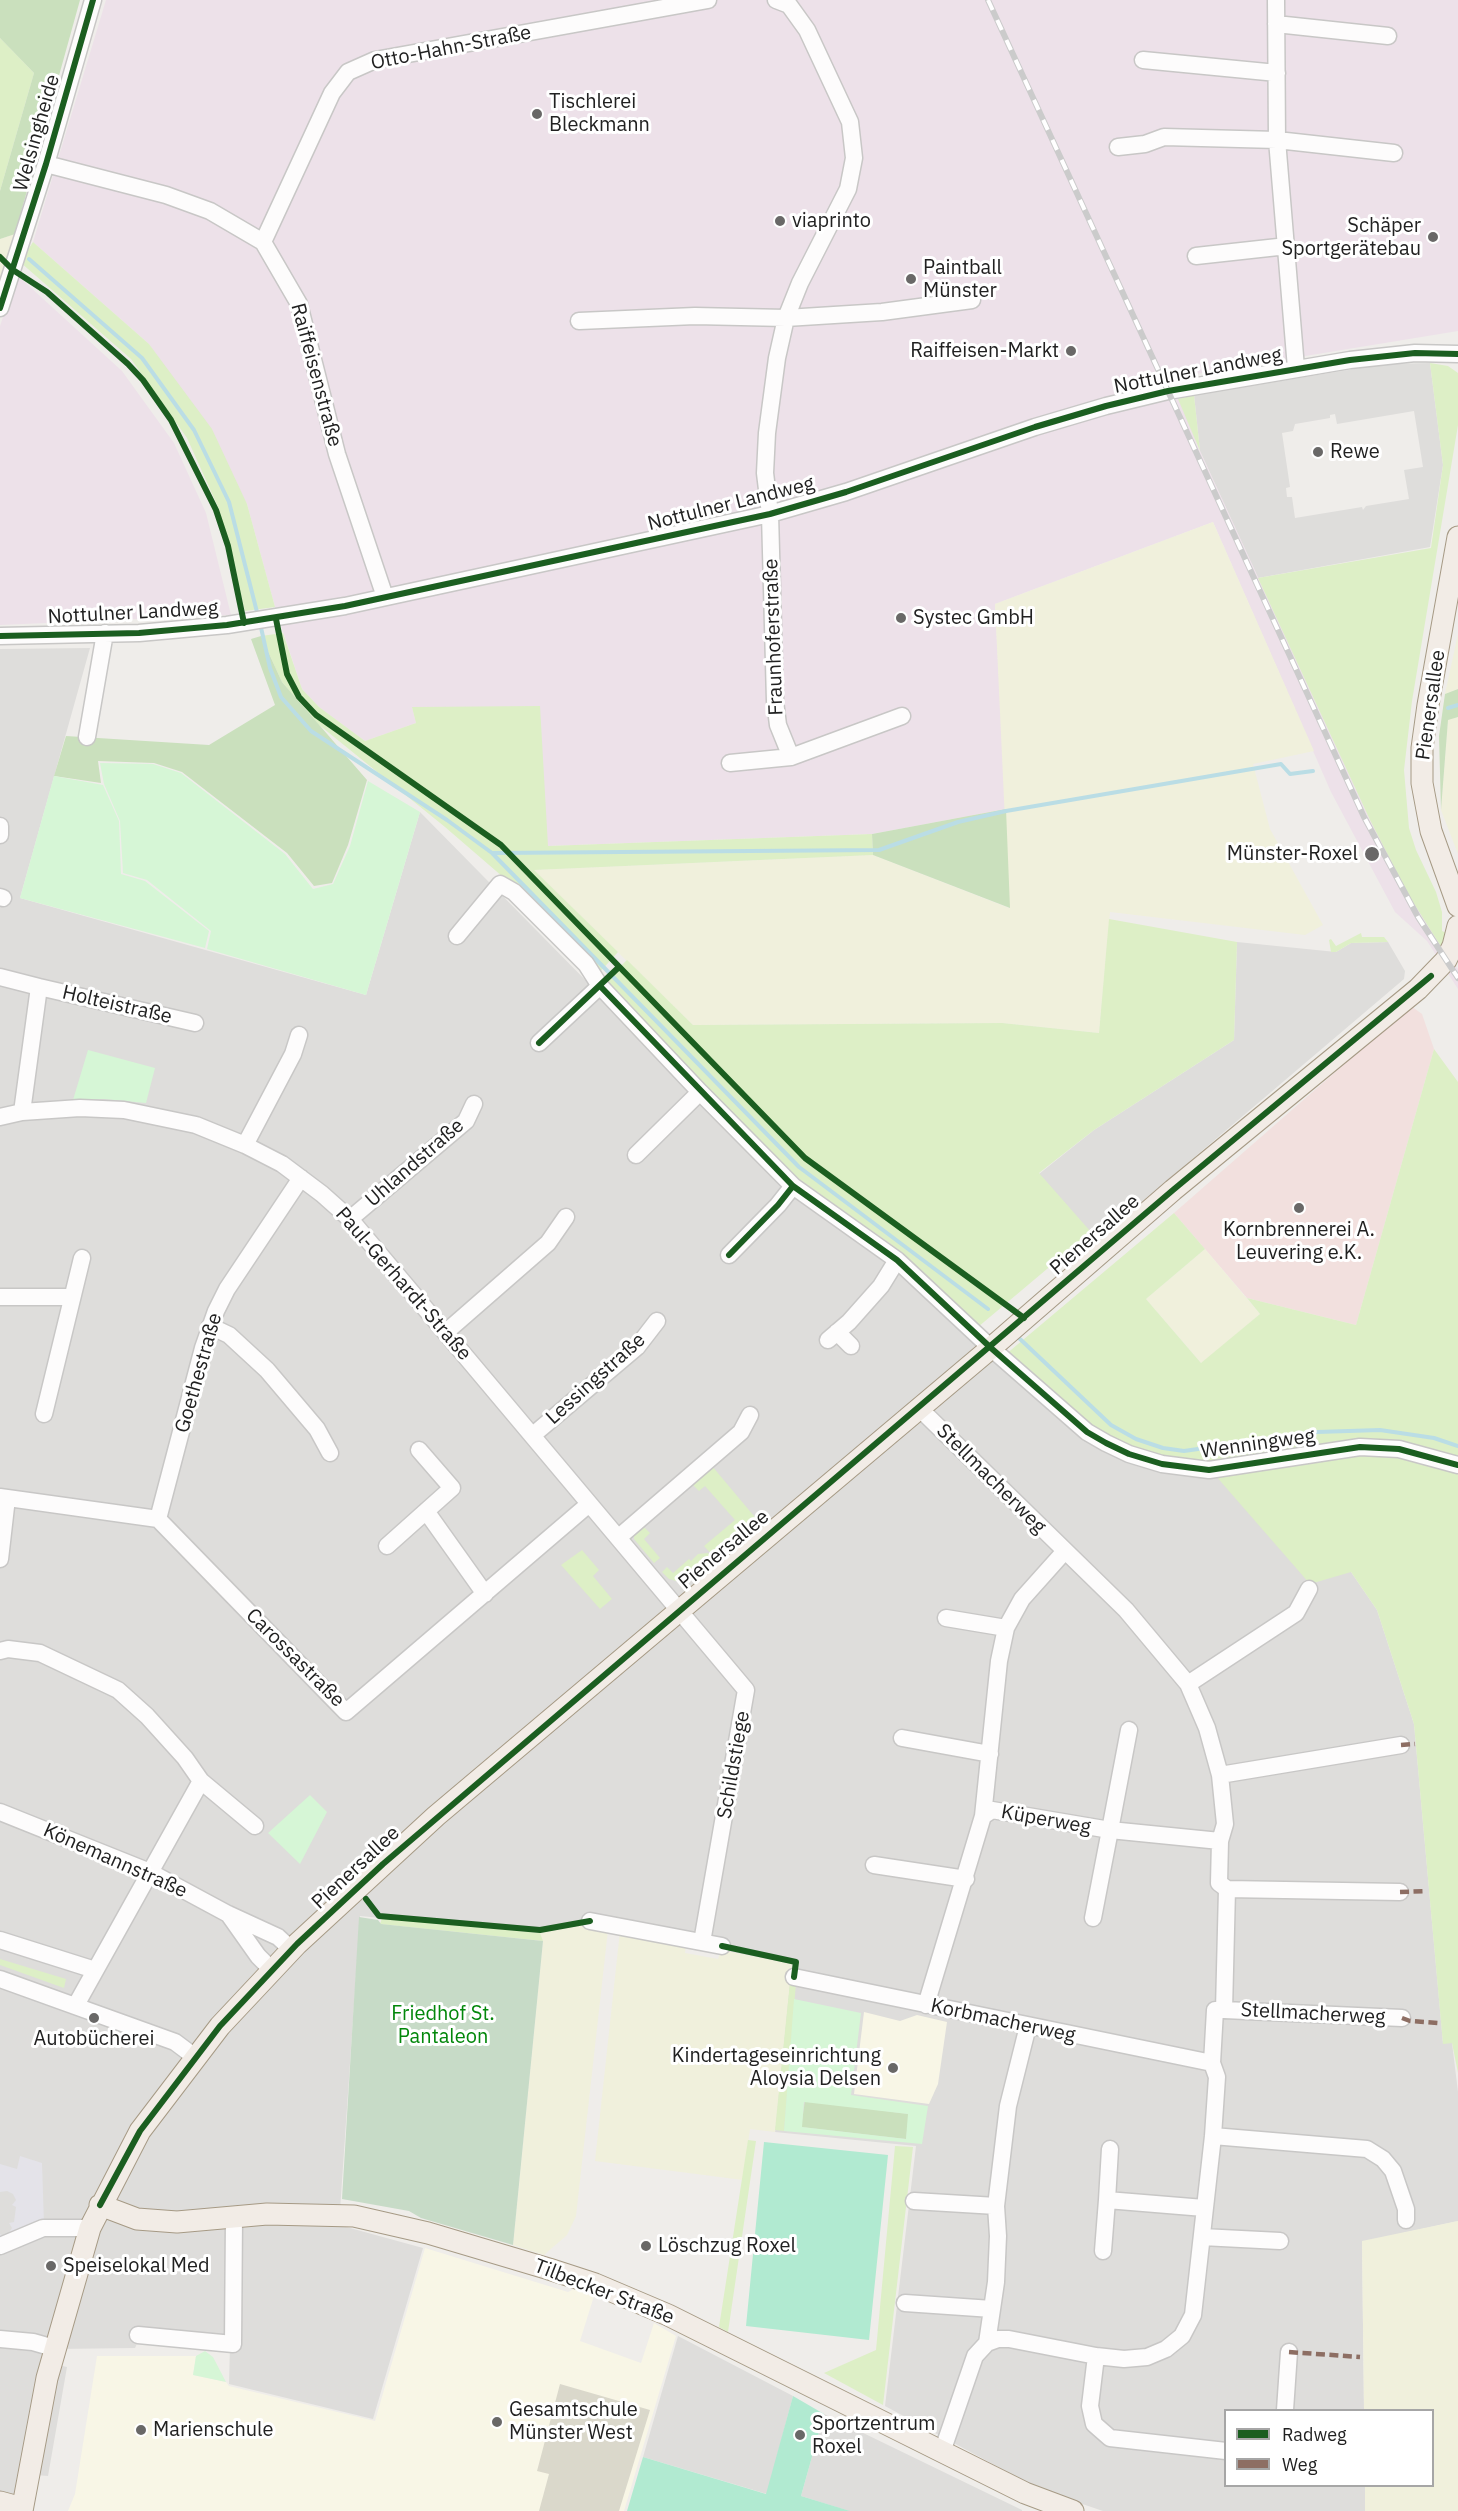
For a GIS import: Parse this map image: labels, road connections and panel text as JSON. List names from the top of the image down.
{
  "streets": {
    "main road": ["Pienersallee", "Tilbecker Straße"],
    "street": [
      "Otto-Hahn-Straße",
      "Welsingheide",
      "Nottulner Landweg",
      "Raiffeisenstraße",
      "Fraunhoferstraße",
      "Holteistraße",
      "Uhlandstraße",
      "Paul-Gerhardt-Straße",
      "Goethestraße",
      "Lessingstraße",
      "Wenningweg",
      "Stellmacherweg",
      "Carossastraße",
      "Schildstiege",
      "Küperweg",
      "Könemannstraße",
      "Korbmacherweg"
    ]
  },
  "crossings": [
    ["Otto-Hahn-Straße", "Raiffeisenstraße"],
    ["Nottulner Landweg", "Raiffeisenstraße"],
    ["Nottulner Landweg", "Fraunhoferstraße"],
    ["Pienersallee", "Paul-Gerhardt-Straße"],
    ["Pienersallee", "Wenningweg"],
    ["Pienersallee", "Stellmacherweg"],
    ["Pienersallee", "Schildstiege"],
    ["Pienersallee", "Könemannstraße"],
    ["Pienersallee", "Tilbecker Straße"],
    ["Holteistraße", "Paul-Gerhardt-Straße"],
    ["Uhlandstraße", "Paul-Gerhardt-Straße"],
    ["Paul-Gerhardt-Straße", "Goethestraße"],
    ["Paul-Gerhardt-Straße", "Lessingstraße"],
    ["Paul-Gerhardt-Straße", "Carossastraße"],
    ["Paul-Gerhardt-Straße", "Schildstiege"],
    ["Goethestraße", "Carossastraße"],
    ["Stellmacherweg", "Küperweg"],
    ["Stellmacherweg", "Korbmacherweg"]
  ],
  "parks": ["Friedhof St. Pantaleon"],
  "places": [
    "Tischlerei Bleckmann",
    "viaprinto",
    "Schäper Sportgerätebau",
    "Paintball Münster",
    "Raiffeisen-Markt",
    "Rewe",
    "Systec GmbH",
    "Münster-Roxel",
    "Kornbrennerei A. Leuvering e.K.",
    "Autobücherei",
    "Kindertageseinrichtung Aloysia Delsen",
    "Löschzug Roxel",
    "Speiselokal Med",
    "Gesamtschule Münster West",
    "Marienschule",
    "Sportzentrum Roxel"
  ],
  "legend": ["Radweg", "Weg"]
}
